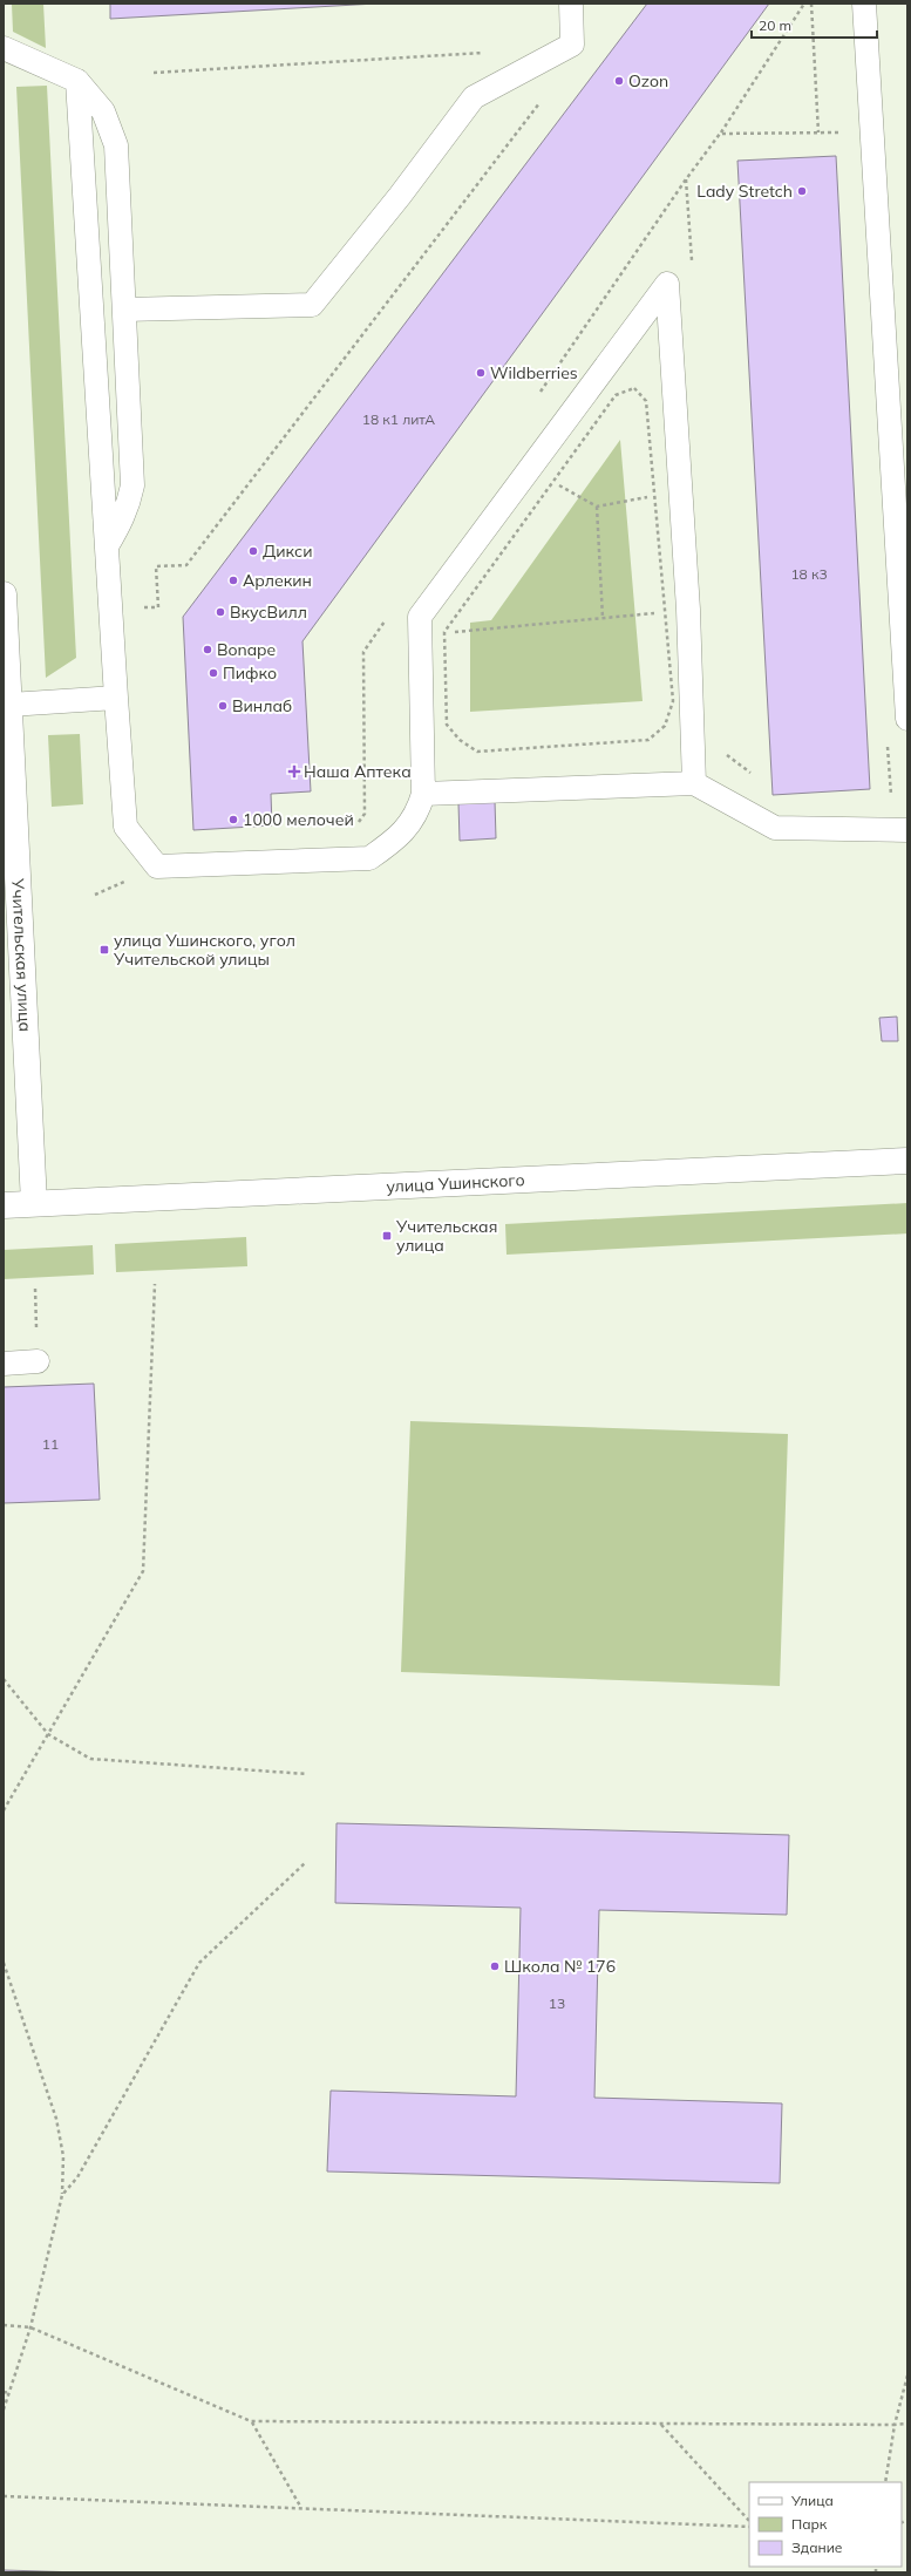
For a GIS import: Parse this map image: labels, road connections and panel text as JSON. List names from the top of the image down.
{
  "streets": {
    "street": ["Учительская улица", "улица Ушинского"]
  },
  "crossings": [
    ["Учительская улица", "улица Ушинского"]
  ],
  "places": {
    "other": [
      "Ozon",
      "Lady Stretch",
      "Wildberries",
      "Дикси",
      "Арлекин",
      "ВкусВилл",
      "Bonape",
      "Пифко",
      "Винлаб",
      "1000 мелочей",
      "Школа № 176"
    ],
    "health": ["Наша Аптека"],
    "transit": ["улица Ушинского, угол Учительской улицы", "Учительская улица"]
  },
  "house_numbers": [
    "18 к1 литА",
    "18 к3",
    "11",
    "13"
  ],
  "legend": ["Улица", "Парк", "Здание"],
  "scale_bar": "20 m"
}
